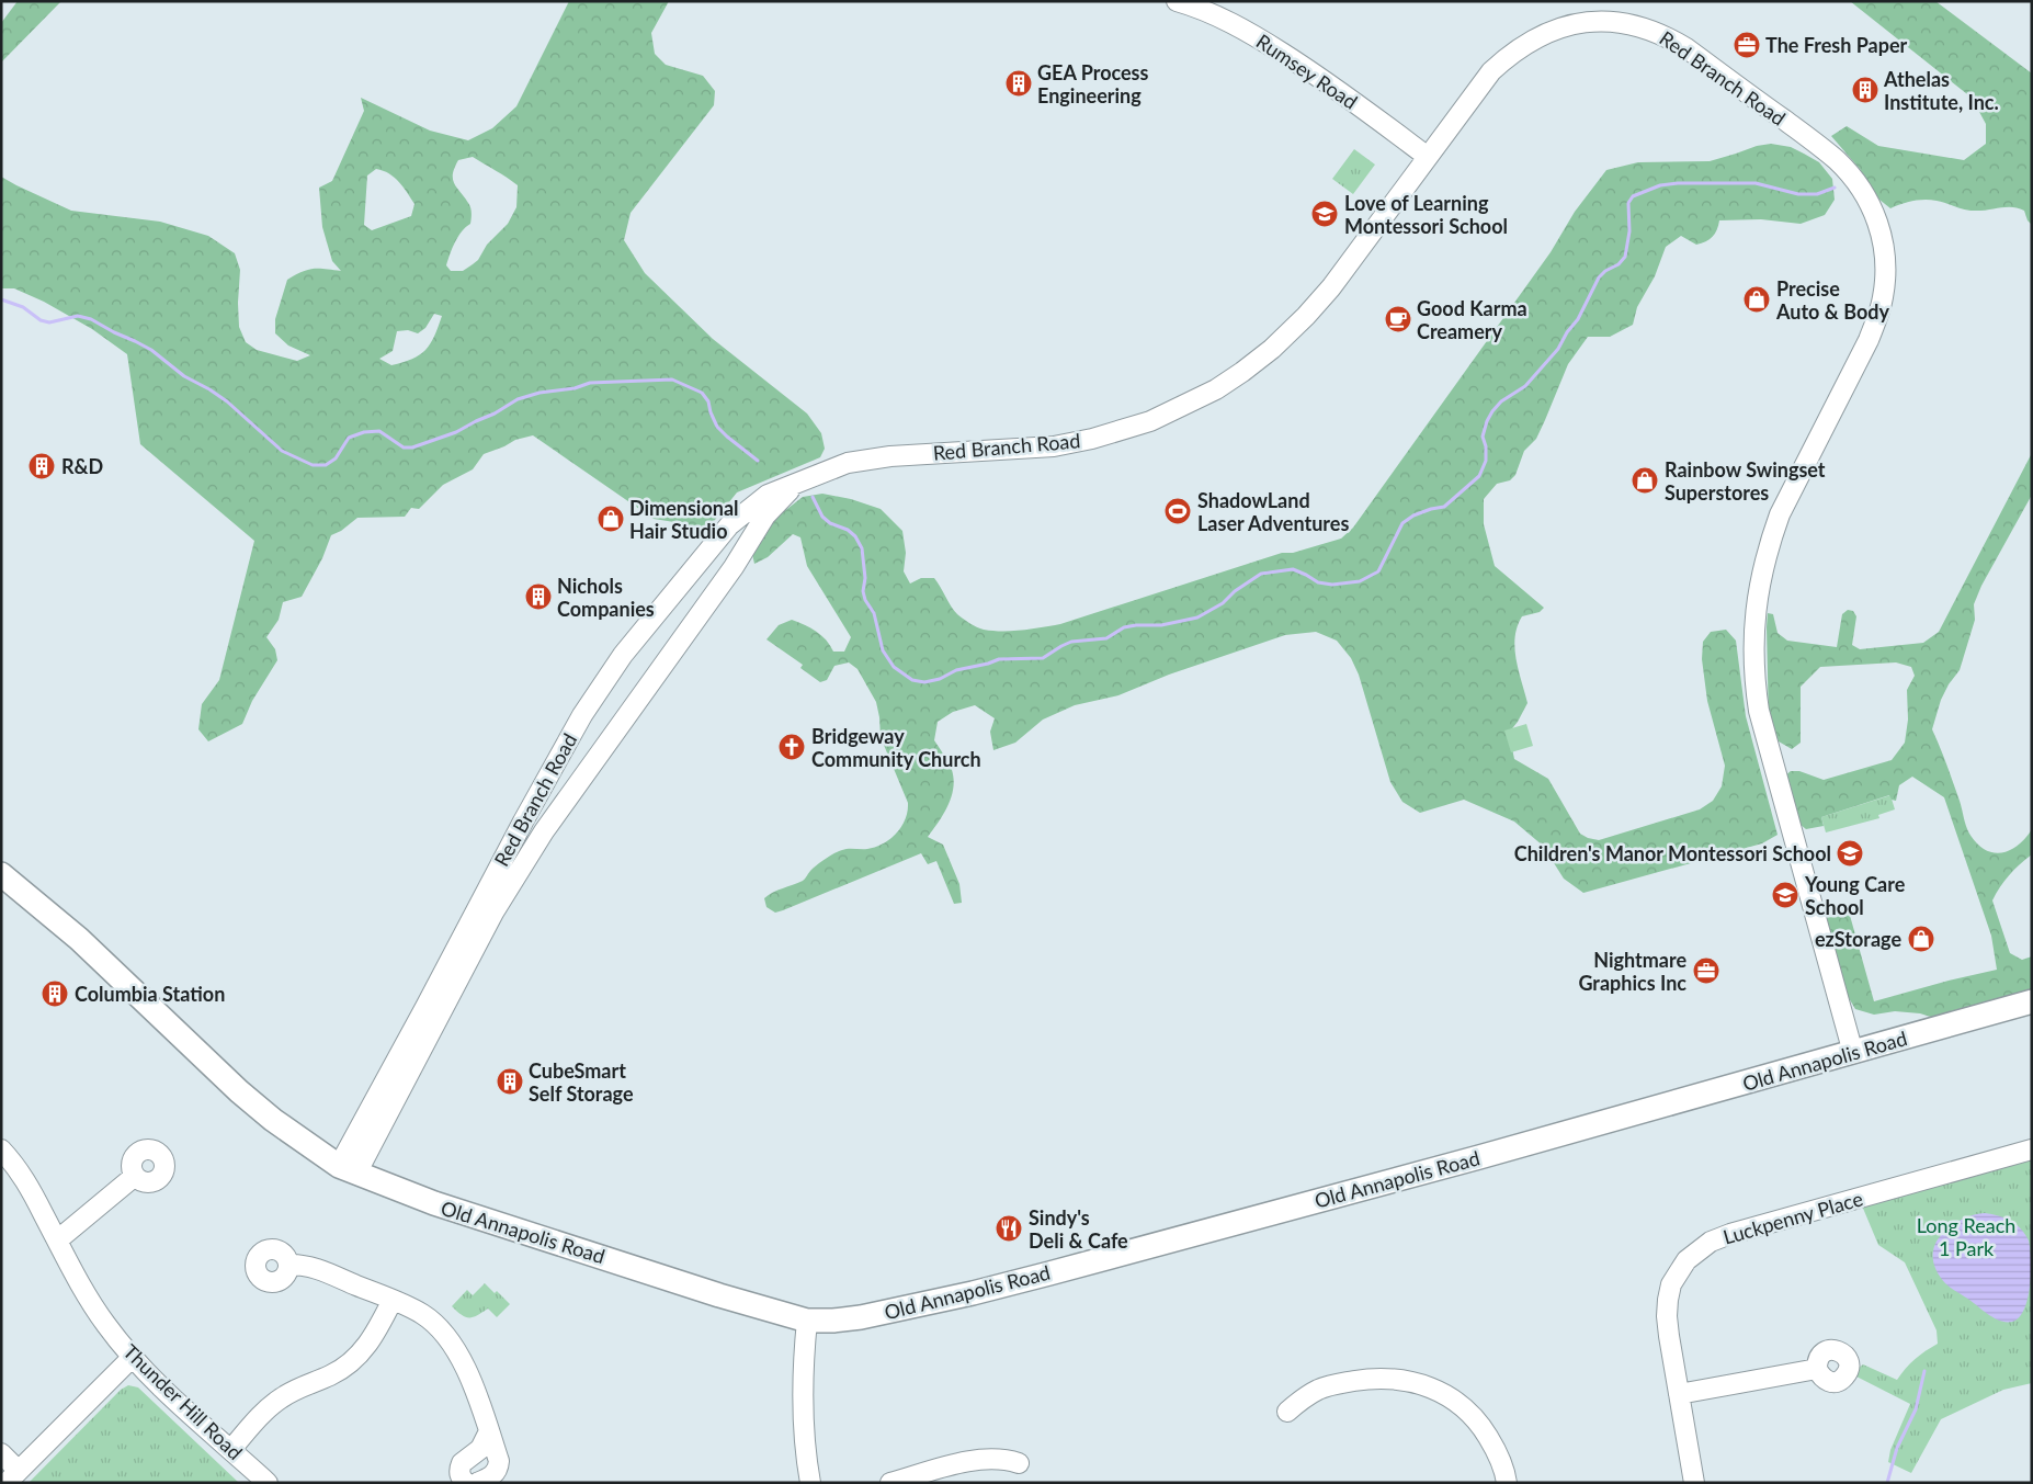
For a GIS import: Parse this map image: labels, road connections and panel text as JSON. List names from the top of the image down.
{
  "streets": {
    "main road": ["Old Annapolis Road"],
    "street": [
      "Rumsey Road",
      "Red Branch Road",
      "Luckpenny Place",
      "Thunder Hill Road"
    ]
  },
  "crossings": [
    ["Rumsey Road", "Red Branch Road"],
    ["Red Branch Road", "Old Annapolis Road"]
  ],
  "parks": ["Long Reach 1 Park"],
  "places": {
    "office": ["The Fresh Paper", "Nightmare Graphics Inc"],
    "building": [
      "GEA Process Engineering",
      "Athelas Institute, Inc.",
      "R&D",
      "Nichols Companies",
      "Columbia Station",
      "CubeSmart Self Storage"
    ],
    "school or university": ["Love of Learning Montessori School", "Children's Manor Montessori School", "Young Care School"],
    "shop": [
      "Precise Auto & Body",
      "Rainbow Swingset Superstores",
      "Dimensional Hair Studio",
      "ezStorage"
    ],
    "cafe": ["Good Karma Creamery"],
    "sports": ["ShadowLand Laser Adventures"],
    "church": ["Bridgeway Community Church"],
    "restaurant": ["Sindy's Deli & Cafe"]
  }
}
